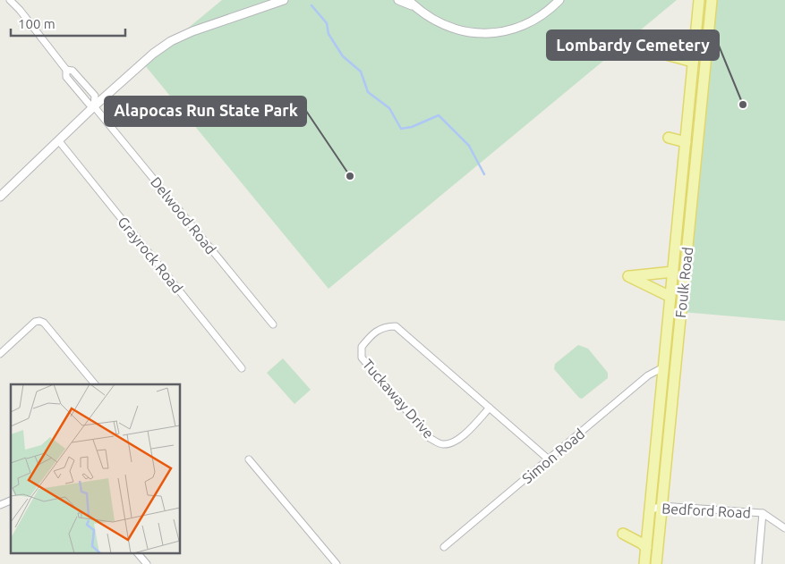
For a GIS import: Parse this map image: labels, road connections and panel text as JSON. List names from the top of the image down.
{
  "streets": {
    "main road": ["Foulk Road"],
    "street": [
      "Delwood Road",
      "Grayrock Road",
      "Tuckaway Drive",
      "Simon Road",
      "Bedford Road"
    ]
  },
  "crossings": [
    ["Foulk Road", "Simon Road"],
    ["Foulk Road", "Bedford Road"],
    ["Tuckaway Drive", "Simon Road"]
  ],
  "places": ["Lombardy Cemetery", "Alapocas Run State Park"],
  "scale_bar": "100 m"
}
